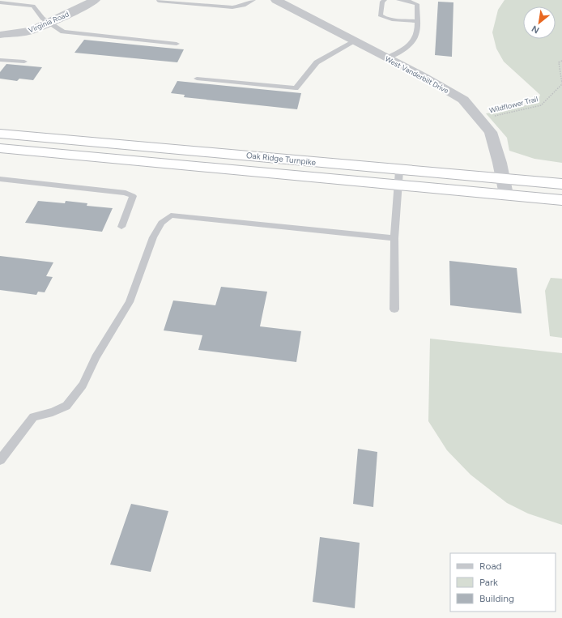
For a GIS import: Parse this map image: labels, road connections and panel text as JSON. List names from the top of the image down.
{
  "streets": {
    "highway": ["Oak Ridge Turnpike"],
    "street": ["Virginia Road", "West Vanderbilt Drive"],
    "path": ["Wildflower Trail"]
  },
  "crossings": [
    ["West Vanderbilt Drive", "Wildflower Trail"],
    ["West Vanderbilt Drive", "Oak Ridge Turnpike"]
  ],
  "legend": ["Road", "Park", "Building"],
  "north": "bottom left"
}
